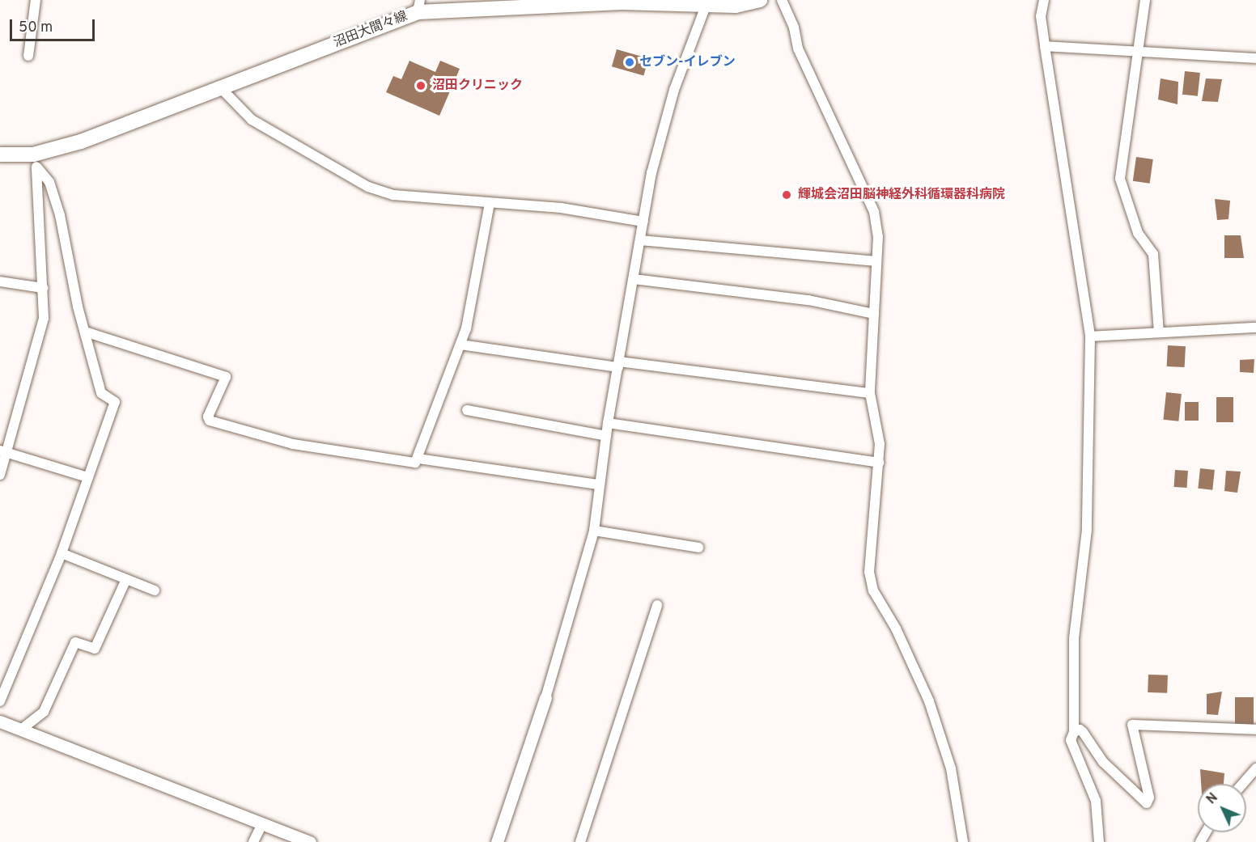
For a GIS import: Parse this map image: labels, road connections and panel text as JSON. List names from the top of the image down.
{
  "streets": {
    "main road": ["沼田大間々線"]
  },
  "places": ["セブン-イレブン", "沼田クリニック", "輝城会沼田脳神経外科循環器科病院"],
  "scale_bar": "50 m",
  "north": "top left"
}
